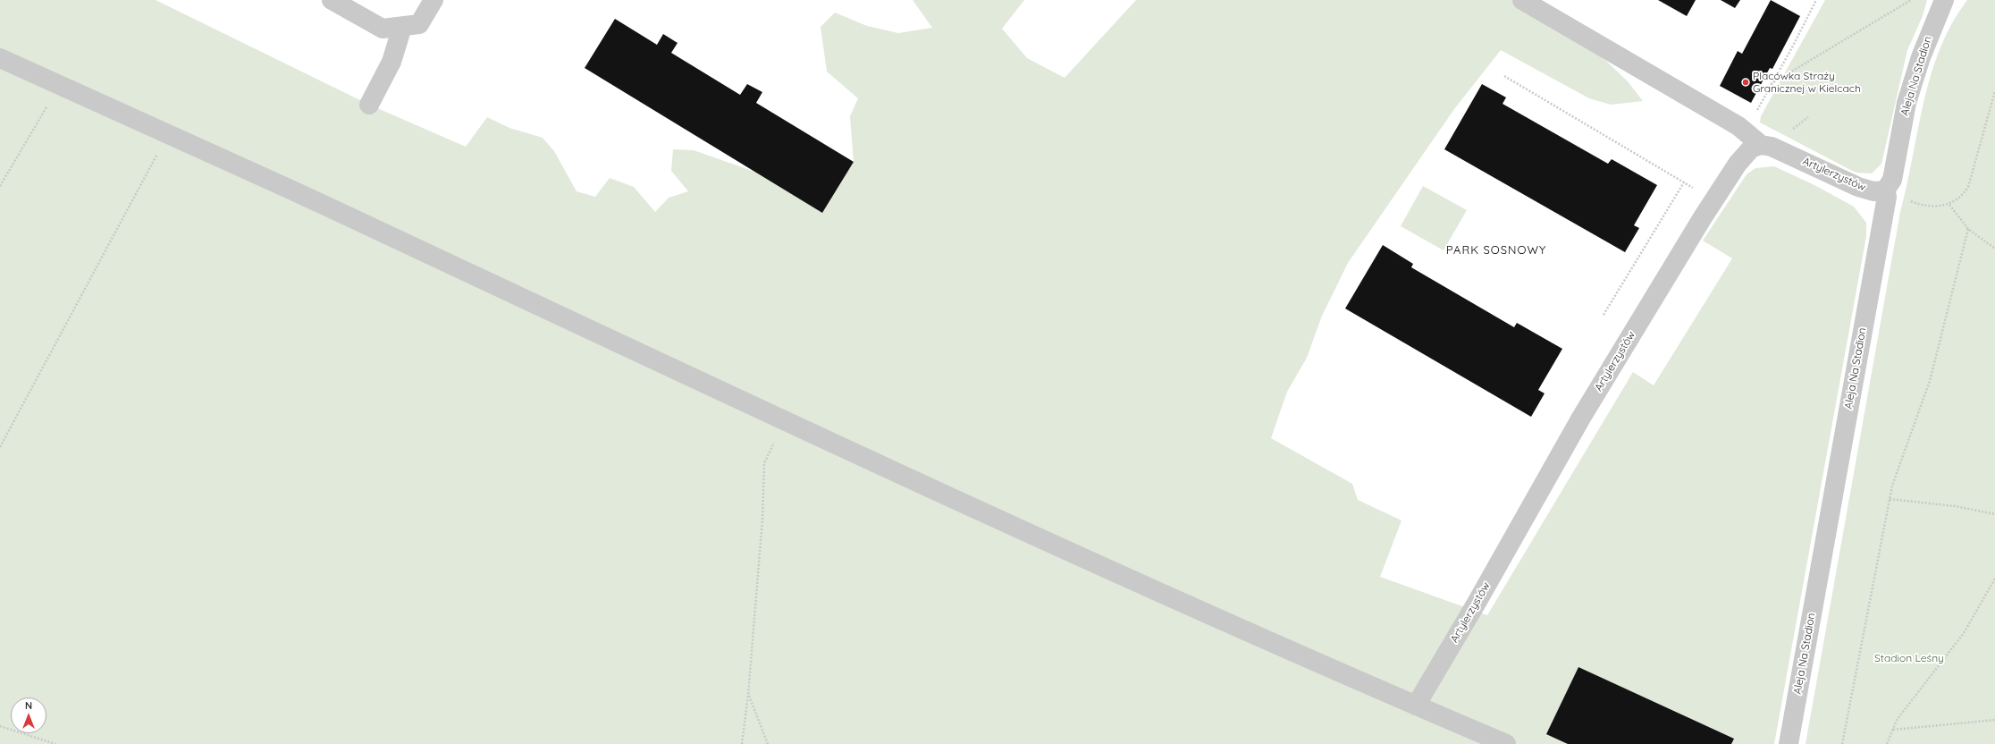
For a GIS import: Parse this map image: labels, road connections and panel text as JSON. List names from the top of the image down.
{
  "streets": {
    "street": ["Aleja Na Stadion", "Artylerzystów"]
  },
  "crossings": [
    ["Aleja Na Stadion", "Artylerzystów"]
  ],
  "districts": ["PARK SOSNOWY"],
  "parks": ["Stadion Leśny"],
  "places": ["Placówka Straży Granicznej w Kielcach"],
  "north": "top"
}
